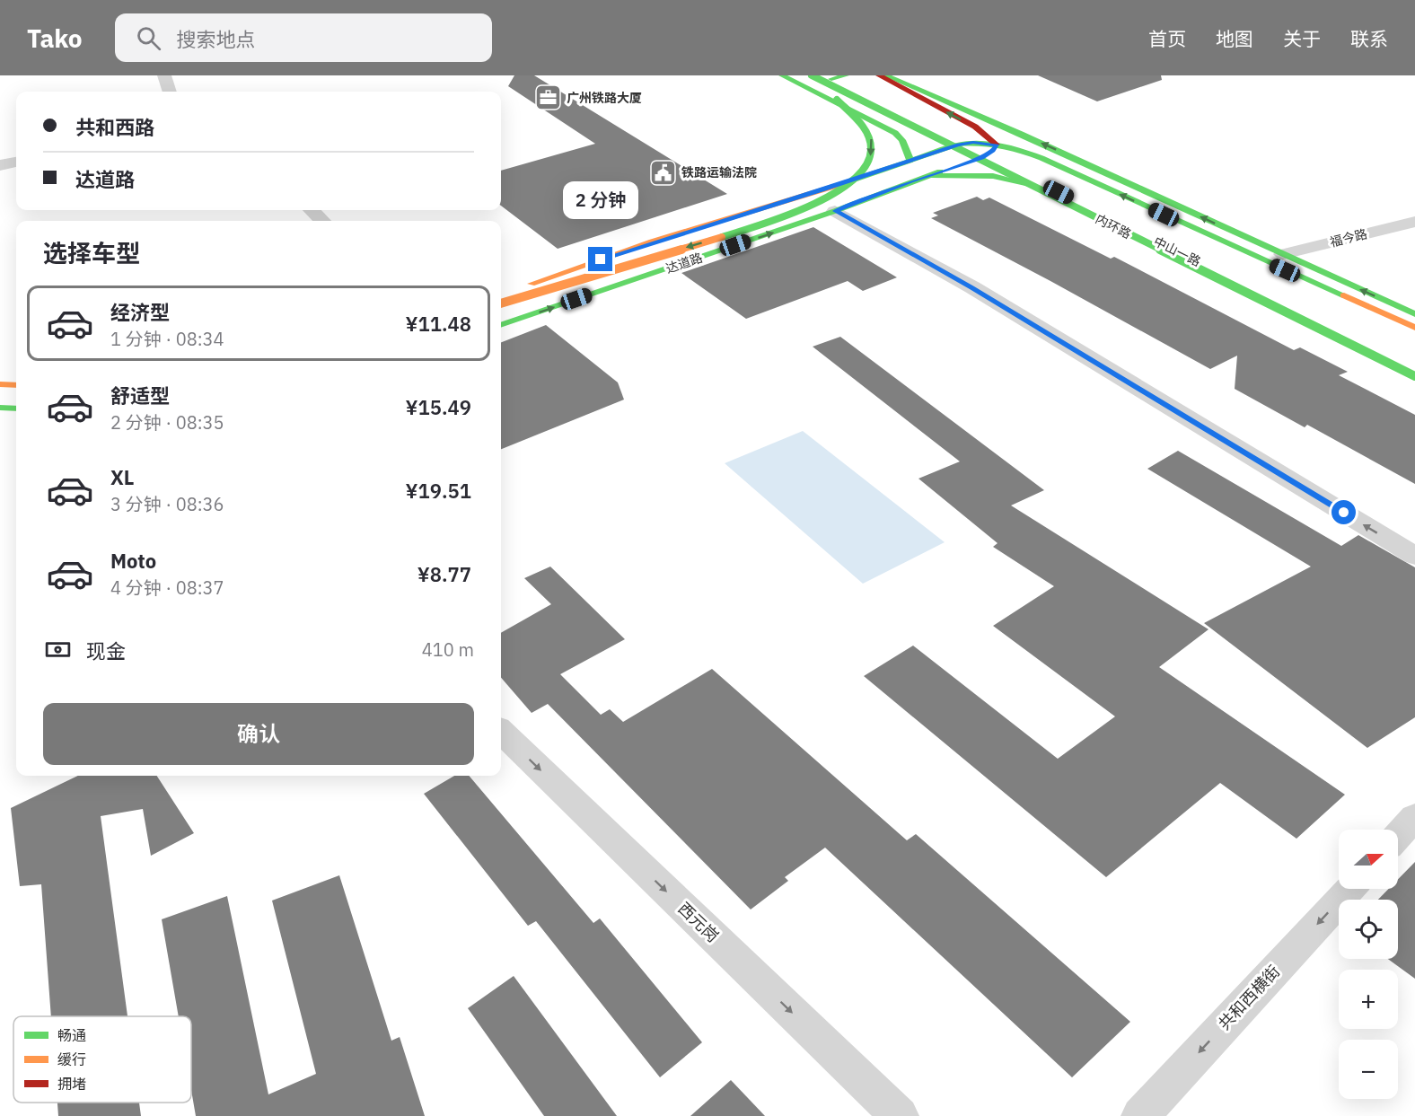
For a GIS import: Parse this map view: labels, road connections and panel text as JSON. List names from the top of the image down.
{
  "streets": {
    "main road": ["内环路", "中山一路", "达道路"],
    "street": ["福今路", "西元岗", "共和西横街"]
  },
  "crossings": [
    ["中山一路", "达道路"]
  ],
  "one_way": ["西元岗", "共和西横街"],
  "places": {
    "office": ["广州铁路大厦"],
    "public building": ["铁路运输法院"]
  },
  "legend": ["畅通", "缓行", "拥堵"],
  "north": "right",
  "page": {
    "header": "Tako",
    "search": "搜索地点",
    "nav": [
      "首页",
      "地图",
      "关于",
      "联系"
    ],
    "banner": ["共和西路", "达道路"],
    "bubble": "2 分钟",
    "heading": "选择车型",
    "list": [
      {
        "name": "经济型",
        "note": "1 分钟 · 08:34",
        "value": "¥11.48"
      },
      {
        "name": "舒适型",
        "note": "2 分钟 · 08:35",
        "value": "¥15.49"
      },
      {
        "name": "XL",
        "note": "3 分钟 · 08:36",
        "value": "¥19.51"
      },
      {
        "name": "Moto",
        "note": "4 分钟 · 08:37",
        "value": "¥8.77"
      }
    ],
    "pay": ["现金", "410 m"],
    "buttons": "确认",
    "map_buttons": ["+", "−"]
  }
}
